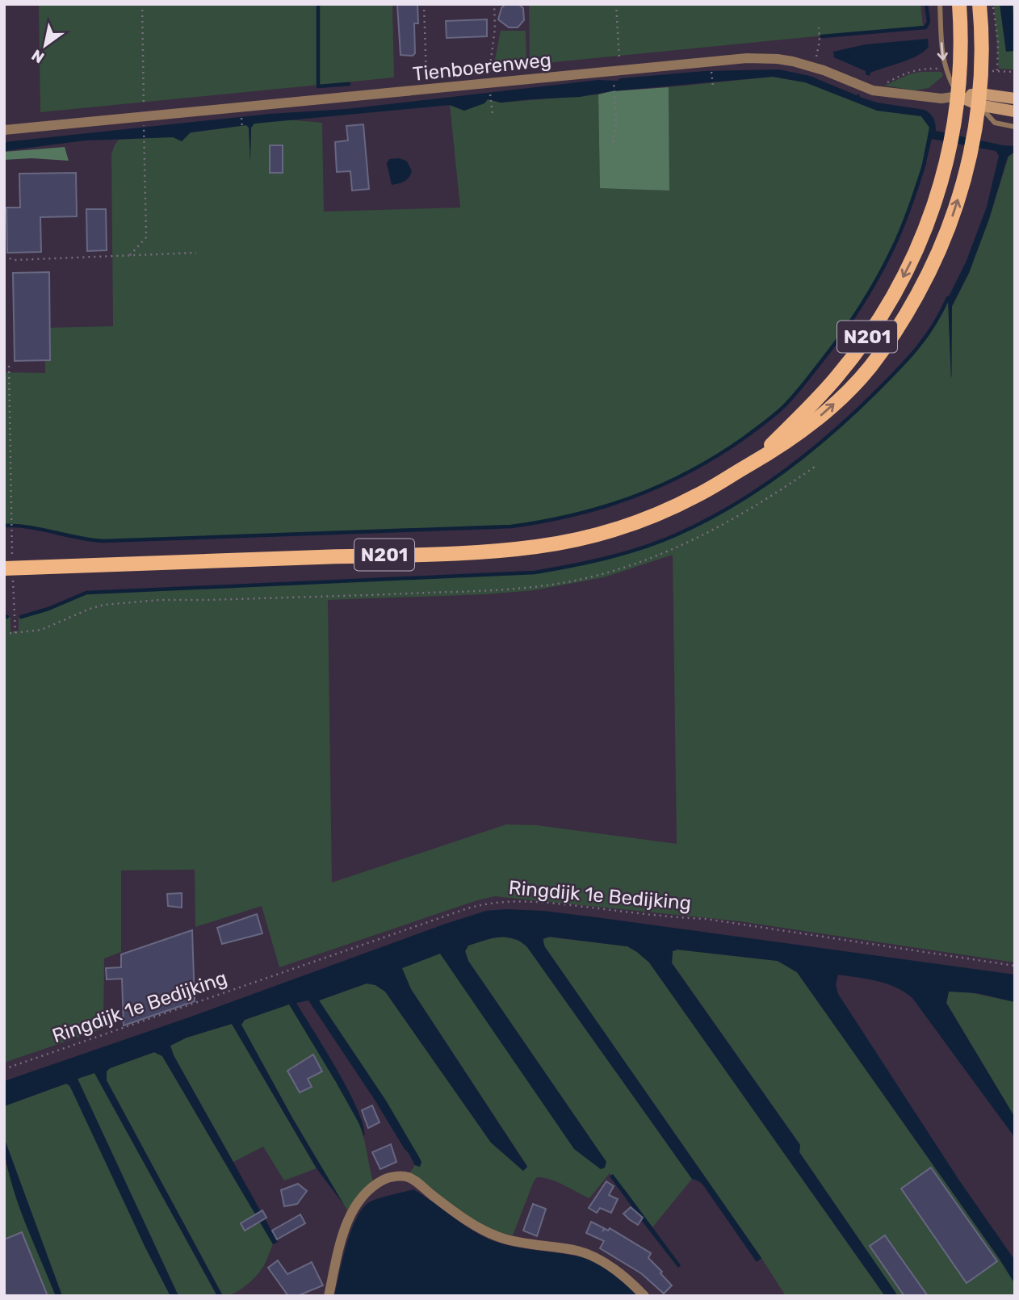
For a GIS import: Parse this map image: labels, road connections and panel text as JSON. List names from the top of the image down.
{
  "streets": {
    "main road": ["N201"],
    "street": ["Tienboerenweg"],
    "path": ["Ringdijk 1e Bedijking"]
  },
  "crossings": [
    ["Tienboerenweg", "N201"]
  ],
  "north": "bottom left"
}
